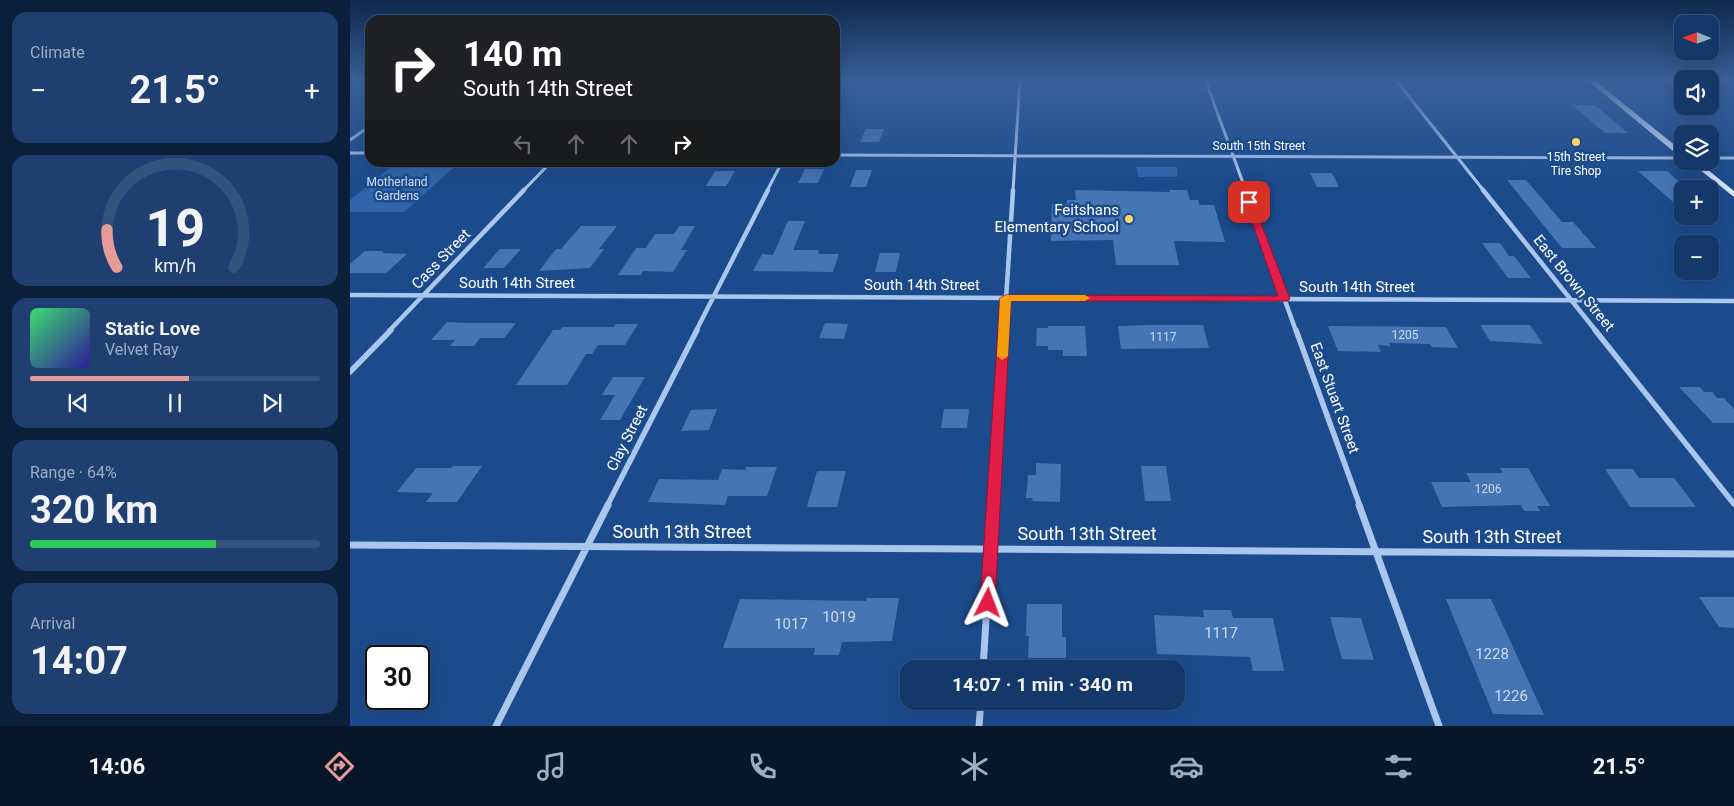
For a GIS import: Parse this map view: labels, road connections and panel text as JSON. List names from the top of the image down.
{
  "streets": {
    "street": [
      "South 15th Street",
      "Cass Street",
      "South 14th Street",
      "East Brown Street",
      "East Stuart Street",
      "Clay Street",
      "South 13th Street"
    ]
  },
  "crossings": [
    ["South 15th Street", "East Brown Street"],
    ["South 15th Street", "East Stuart Street"],
    ["Cass Street", "South 14th Street"],
    ["South 14th Street", "East Brown Street"],
    ["South 14th Street", "East Stuart Street"],
    ["South 14th Street", "Clay Street"],
    ["East Stuart Street", "South 13th Street"],
    ["Clay Street", "South 13th Street"]
  ],
  "parks": ["Motherland Gardens"],
  "places": ["15th Street Tire Shop", "Feitshans Elementary School"],
  "house_numbers": [
    "1205",
    "1117",
    "1206",
    "1019",
    "1017",
    "1117",
    "1228",
    "1226"
  ],
  "north": "left",
  "page": {
    "tile": [
      "Climate",
      ["Range · 64%", "320 km"],
      ["Arrival", "14:07"]
    ],
    "map_buttons": ["+", "−"],
    "turn": ["140 m", "South 14th Street"],
    "heat": ["−", "21.5°", "+"],
    "song": ["Static Love", "Velvet Ray"],
    "limit": "30",
    "trip": "14:07 · 1 min · 340 m",
    "tabs": ["14:06", "21.5°"],
    "gauge": ["19", "km/h"]
  }
}
